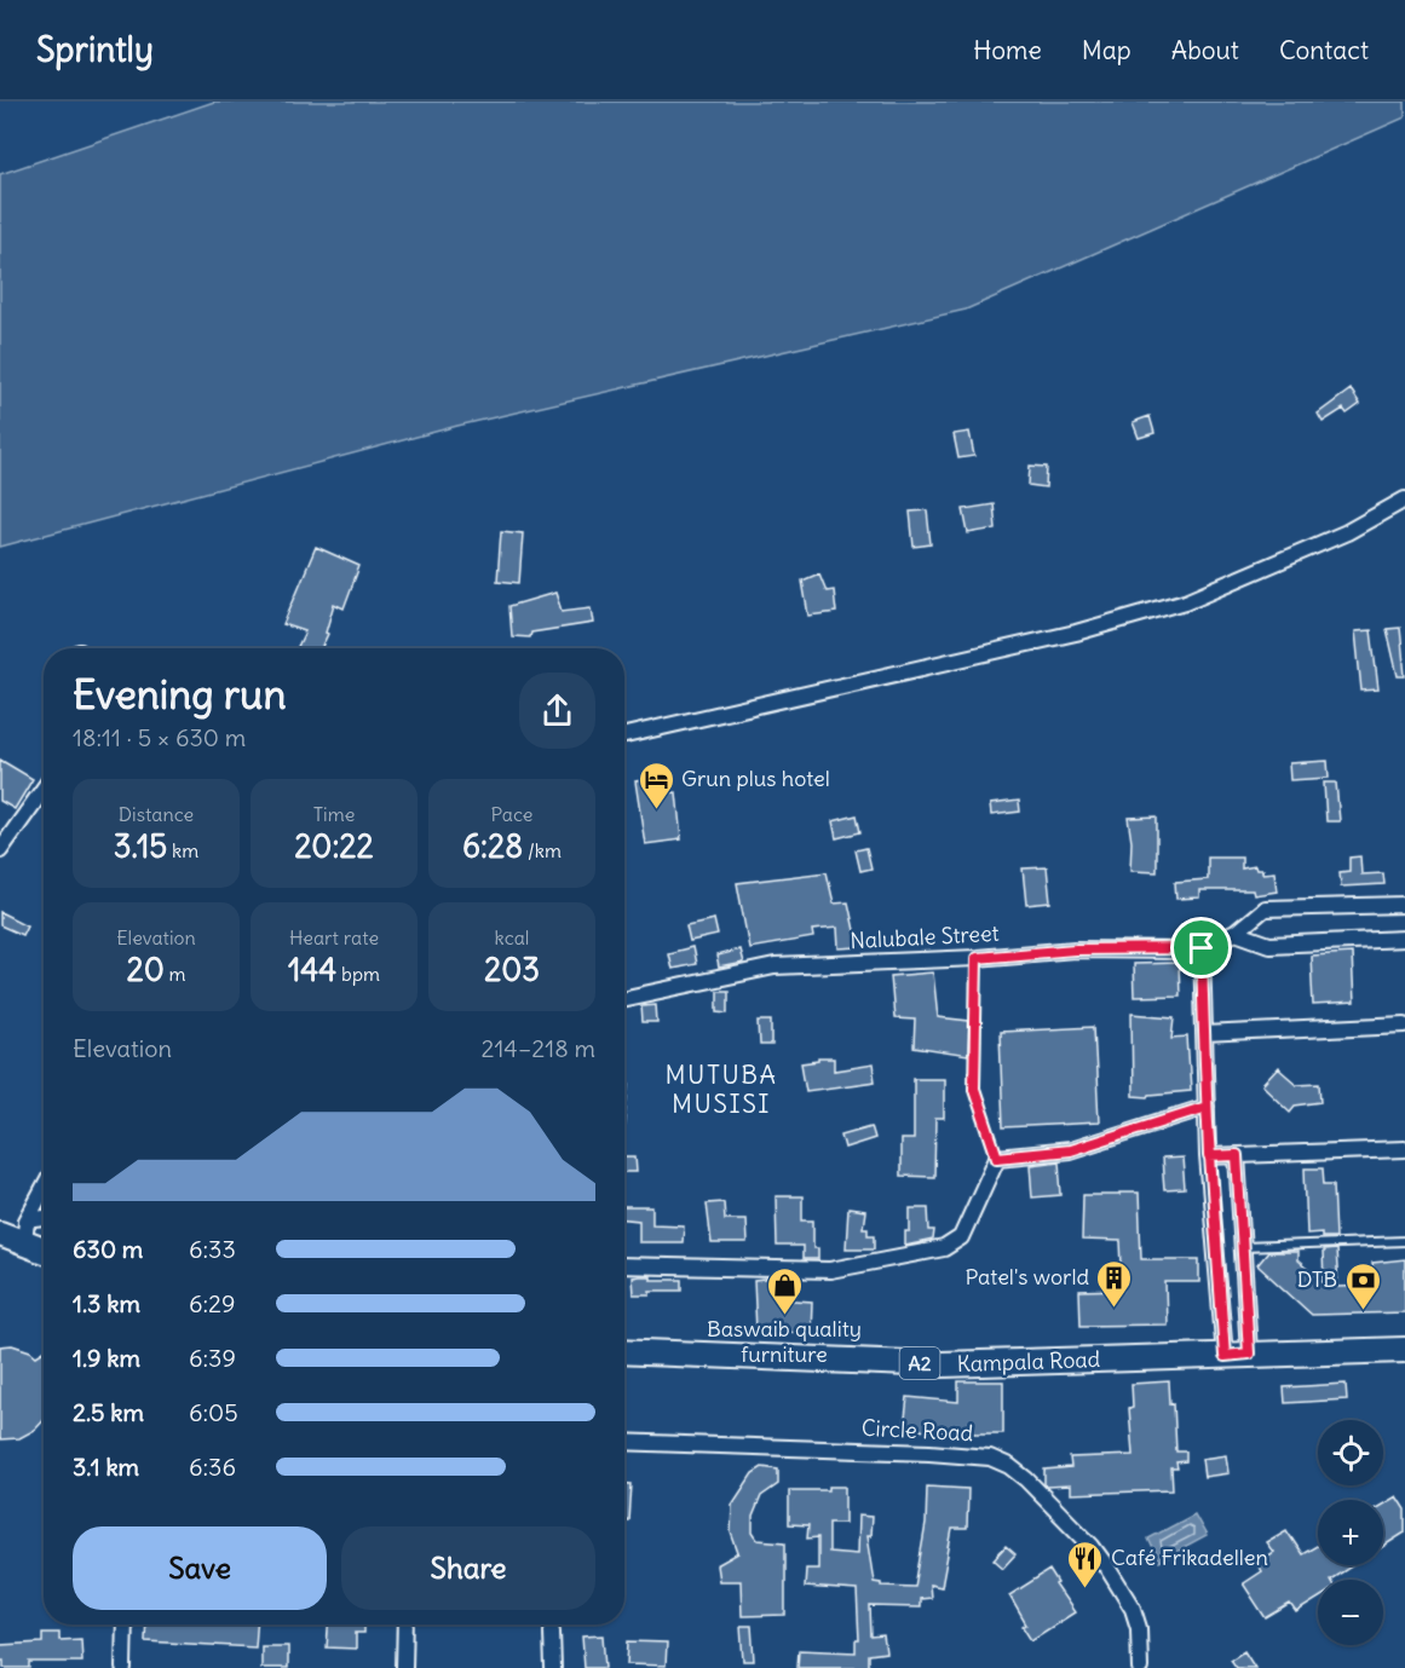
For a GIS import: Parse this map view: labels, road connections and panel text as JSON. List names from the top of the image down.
{
  "streets": {
    "main road": ["Kampala Road", "A2"],
    "street": ["Nalubale Street", "Circle Road"]
  },
  "crossings": [
    ["Kampala Road", "A2"]
  ],
  "districts": ["MUTUBA MUSISI"],
  "places": {
    "hotel": ["Grun plus hotel"],
    "building": ["Patel's world"],
    "bank": ["DTB"],
    "shop": ["Baswaib quality furniture"],
    "restaurant": ["Café Frikadellen"]
  },
  "page": {
    "header": "Sprintly",
    "nav": [
      "Home",
      "Map",
      "About",
      "Contact"
    ],
    "heading": ["Evening run", "18:11 · 5 × 630 m"],
    "stats": [
      ["Distance", "3.15 km"],
      ["Time", "20:22"],
      ["Pace", "6:28 /km"],
      ["Elevation", "20 m"],
      ["Heart rate", "144 bpm"],
      ["kcal", "203"]
    ],
    "chart": ["Elevation", "214–218 m"],
    "list": [
      {
        "name": "630 m",
        "note": "6:33"
      },
      {
        "name": "1.3 km",
        "note": "6:29"
      },
      {
        "name": "1.9 km",
        "note": "6:39"
      },
      {
        "name": "2.5 km",
        "note": "6:05"
      },
      {
        "name": "3.1 km",
        "note": "6:36"
      }
    ],
    "map_buttons": ["+", "−"],
    "buttons": ["Save", "Share"]
  }
}
